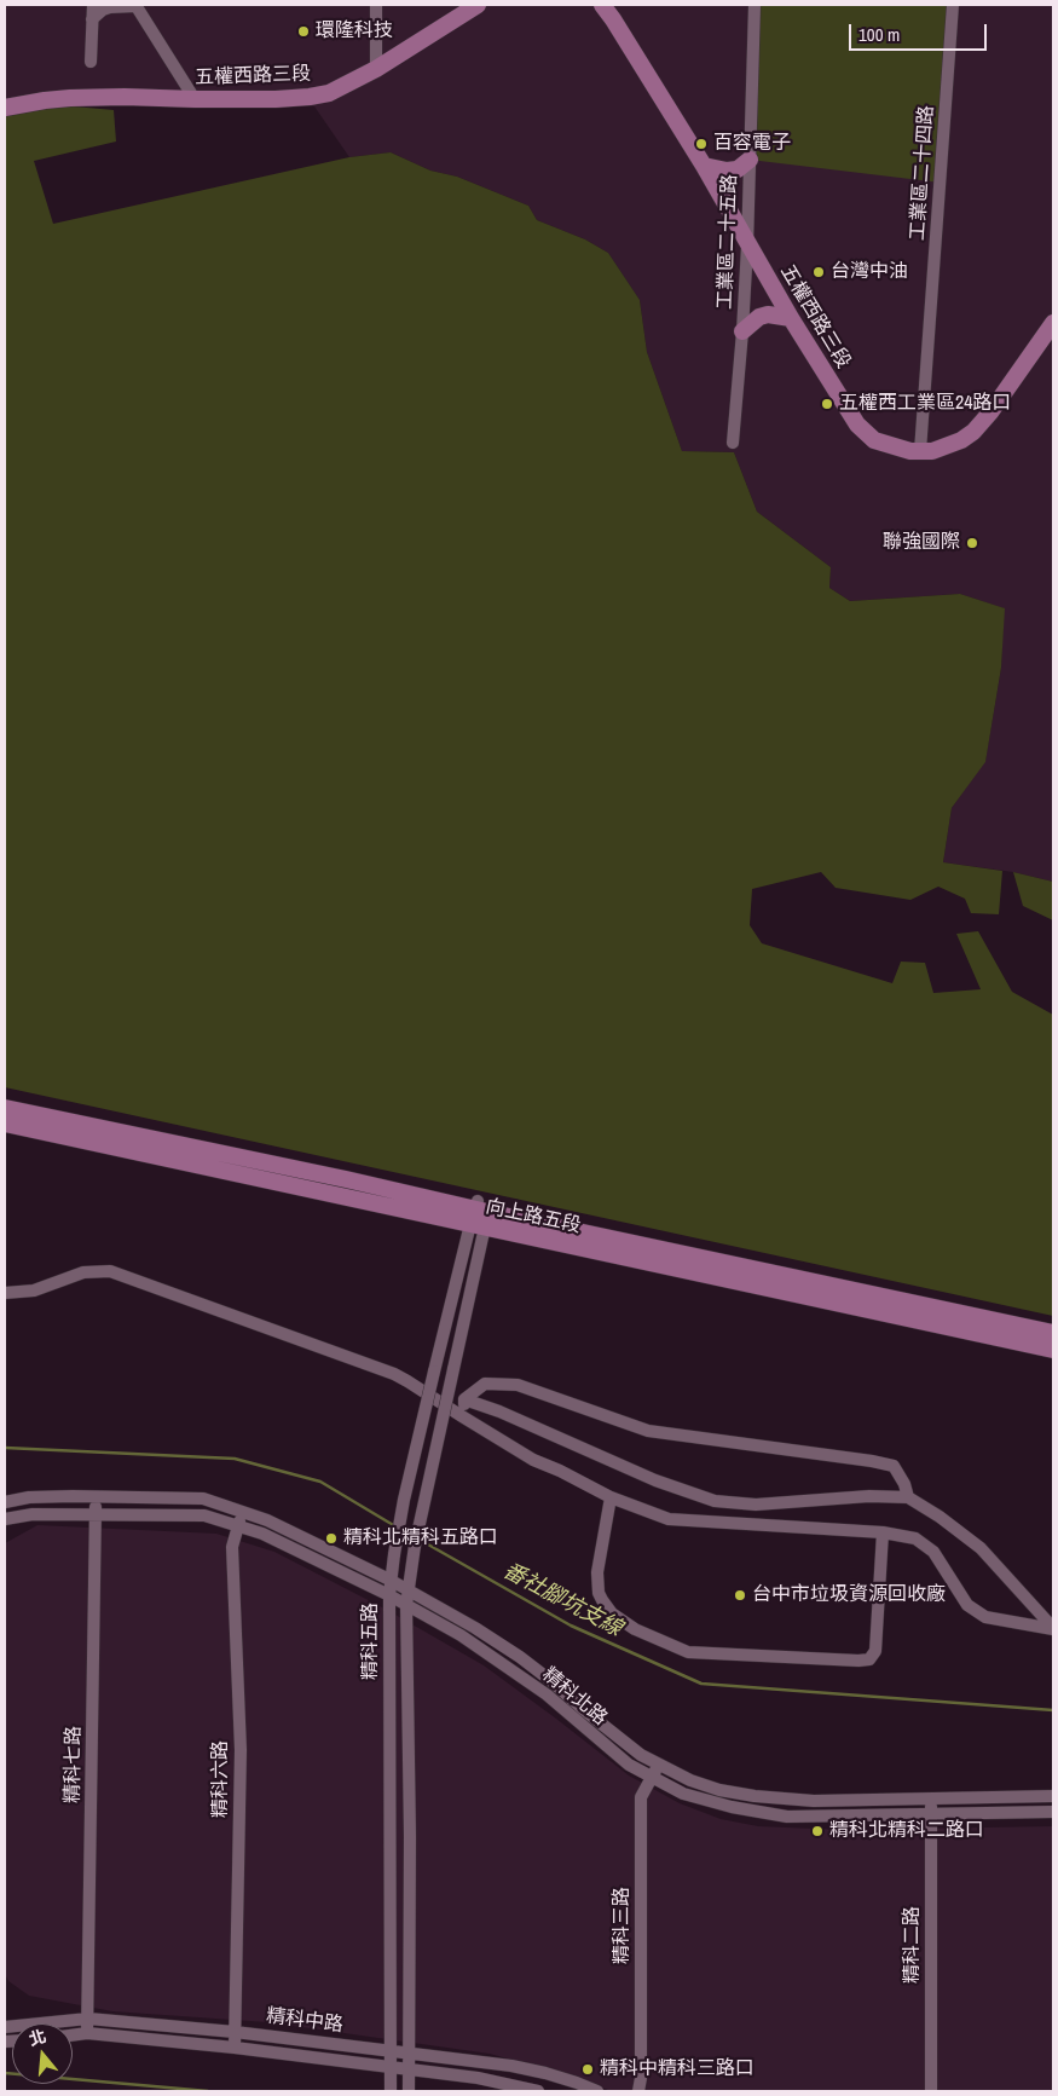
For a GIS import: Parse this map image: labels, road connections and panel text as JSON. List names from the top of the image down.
{
  "streets": {
    "main road": ["五權西路三段", "向上路五段"],
    "street": [
      "工業區二十四路",
      "工業區二十五路",
      "精科五路",
      "精科北路",
      "精科七路",
      "精科六路",
      "精科三路",
      "精科二路",
      "精科中路"
    ]
  },
  "crossings": [
    ["五權西路三段", "工業區二十四路"],
    ["五權西路三段", "工業區二十五路"],
    ["向上路五段", "精科五路"],
    ["精科五路", "精科北路"],
    ["精科五路", "精科中路"],
    ["精科北路", "精科七路"],
    ["精科北路", "精科六路"],
    ["精科北路", "精科三路"],
    ["精科北路", "精科二路"],
    ["精科七路", "精科中路"],
    ["精科六路", "精科中路"]
  ],
  "water": ["番社腳坑支線"],
  "places": [
    "環隆科技",
    "百容電子",
    "台灣中油",
    "五權西工業區24路口",
    "聯強國際",
    "精科北精科五路口",
    "台中市垃圾資源回收廠",
    "精科北精科二路口",
    "精科中精科三路口"
  ],
  "scale_bar": "100 m",
  "north": "top"
}
